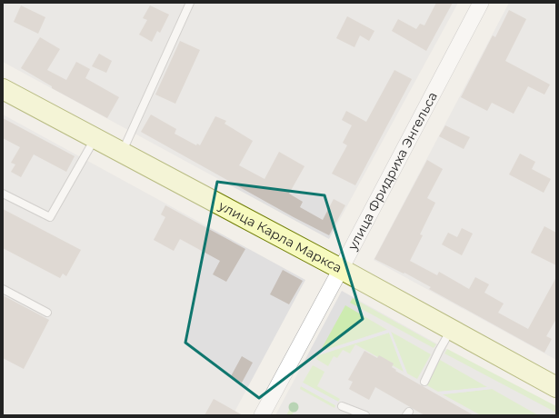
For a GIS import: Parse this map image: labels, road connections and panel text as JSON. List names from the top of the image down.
{
  "streets": {
    "main road": ["улица Карла Маркса"],
    "street": ["улица Фридриха Энгельса"]
  },
  "crossings": [
    ["улица Фридриха Энгельса", "улица Карла Маркса"]
  ]
}
